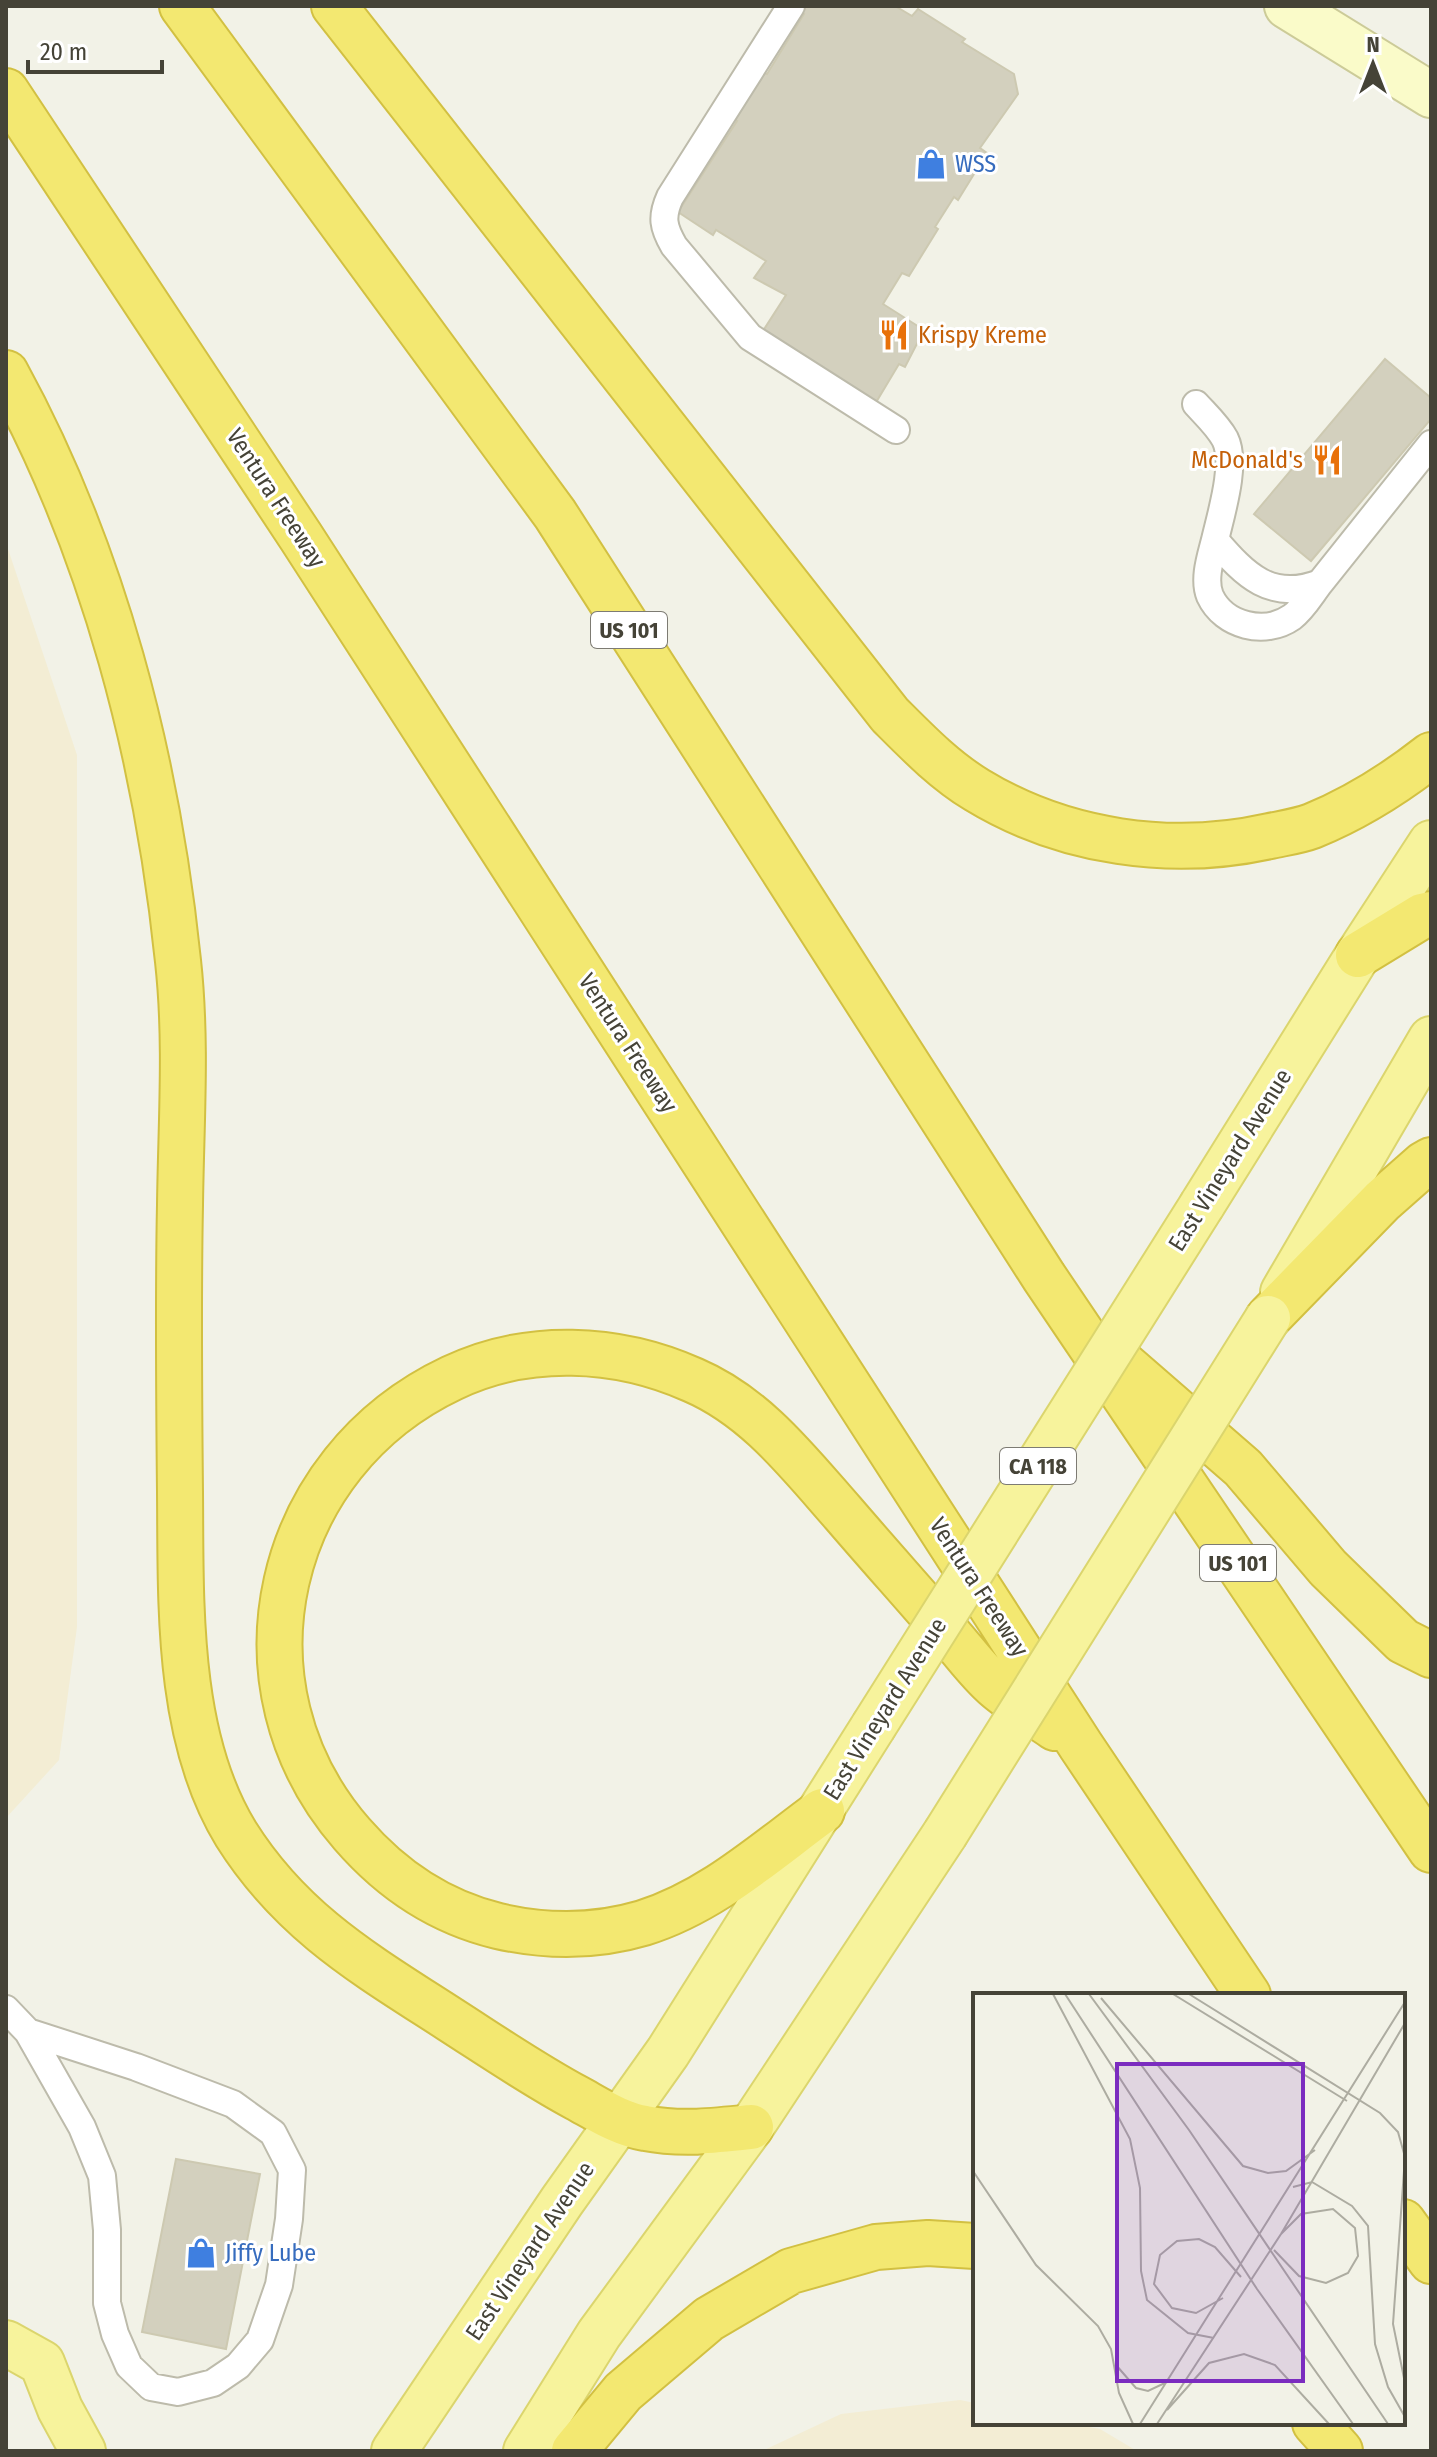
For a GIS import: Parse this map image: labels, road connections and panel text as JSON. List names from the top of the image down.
{
  "streets": {
    "highway": ["Ventura Freeway", "US 101"],
    "main road": ["East Vineyard Avenue", "CA 118"]
  },
  "crossings": [
    ["East Vineyard Avenue", "CA 118"]
  ],
  "places": {
    "shop": ["WSS", "Jiffy Lube"],
    "restaurant": ["Krispy Kreme", "McDonald's"]
  },
  "scale_bar": "20 m",
  "north": "top"
}
